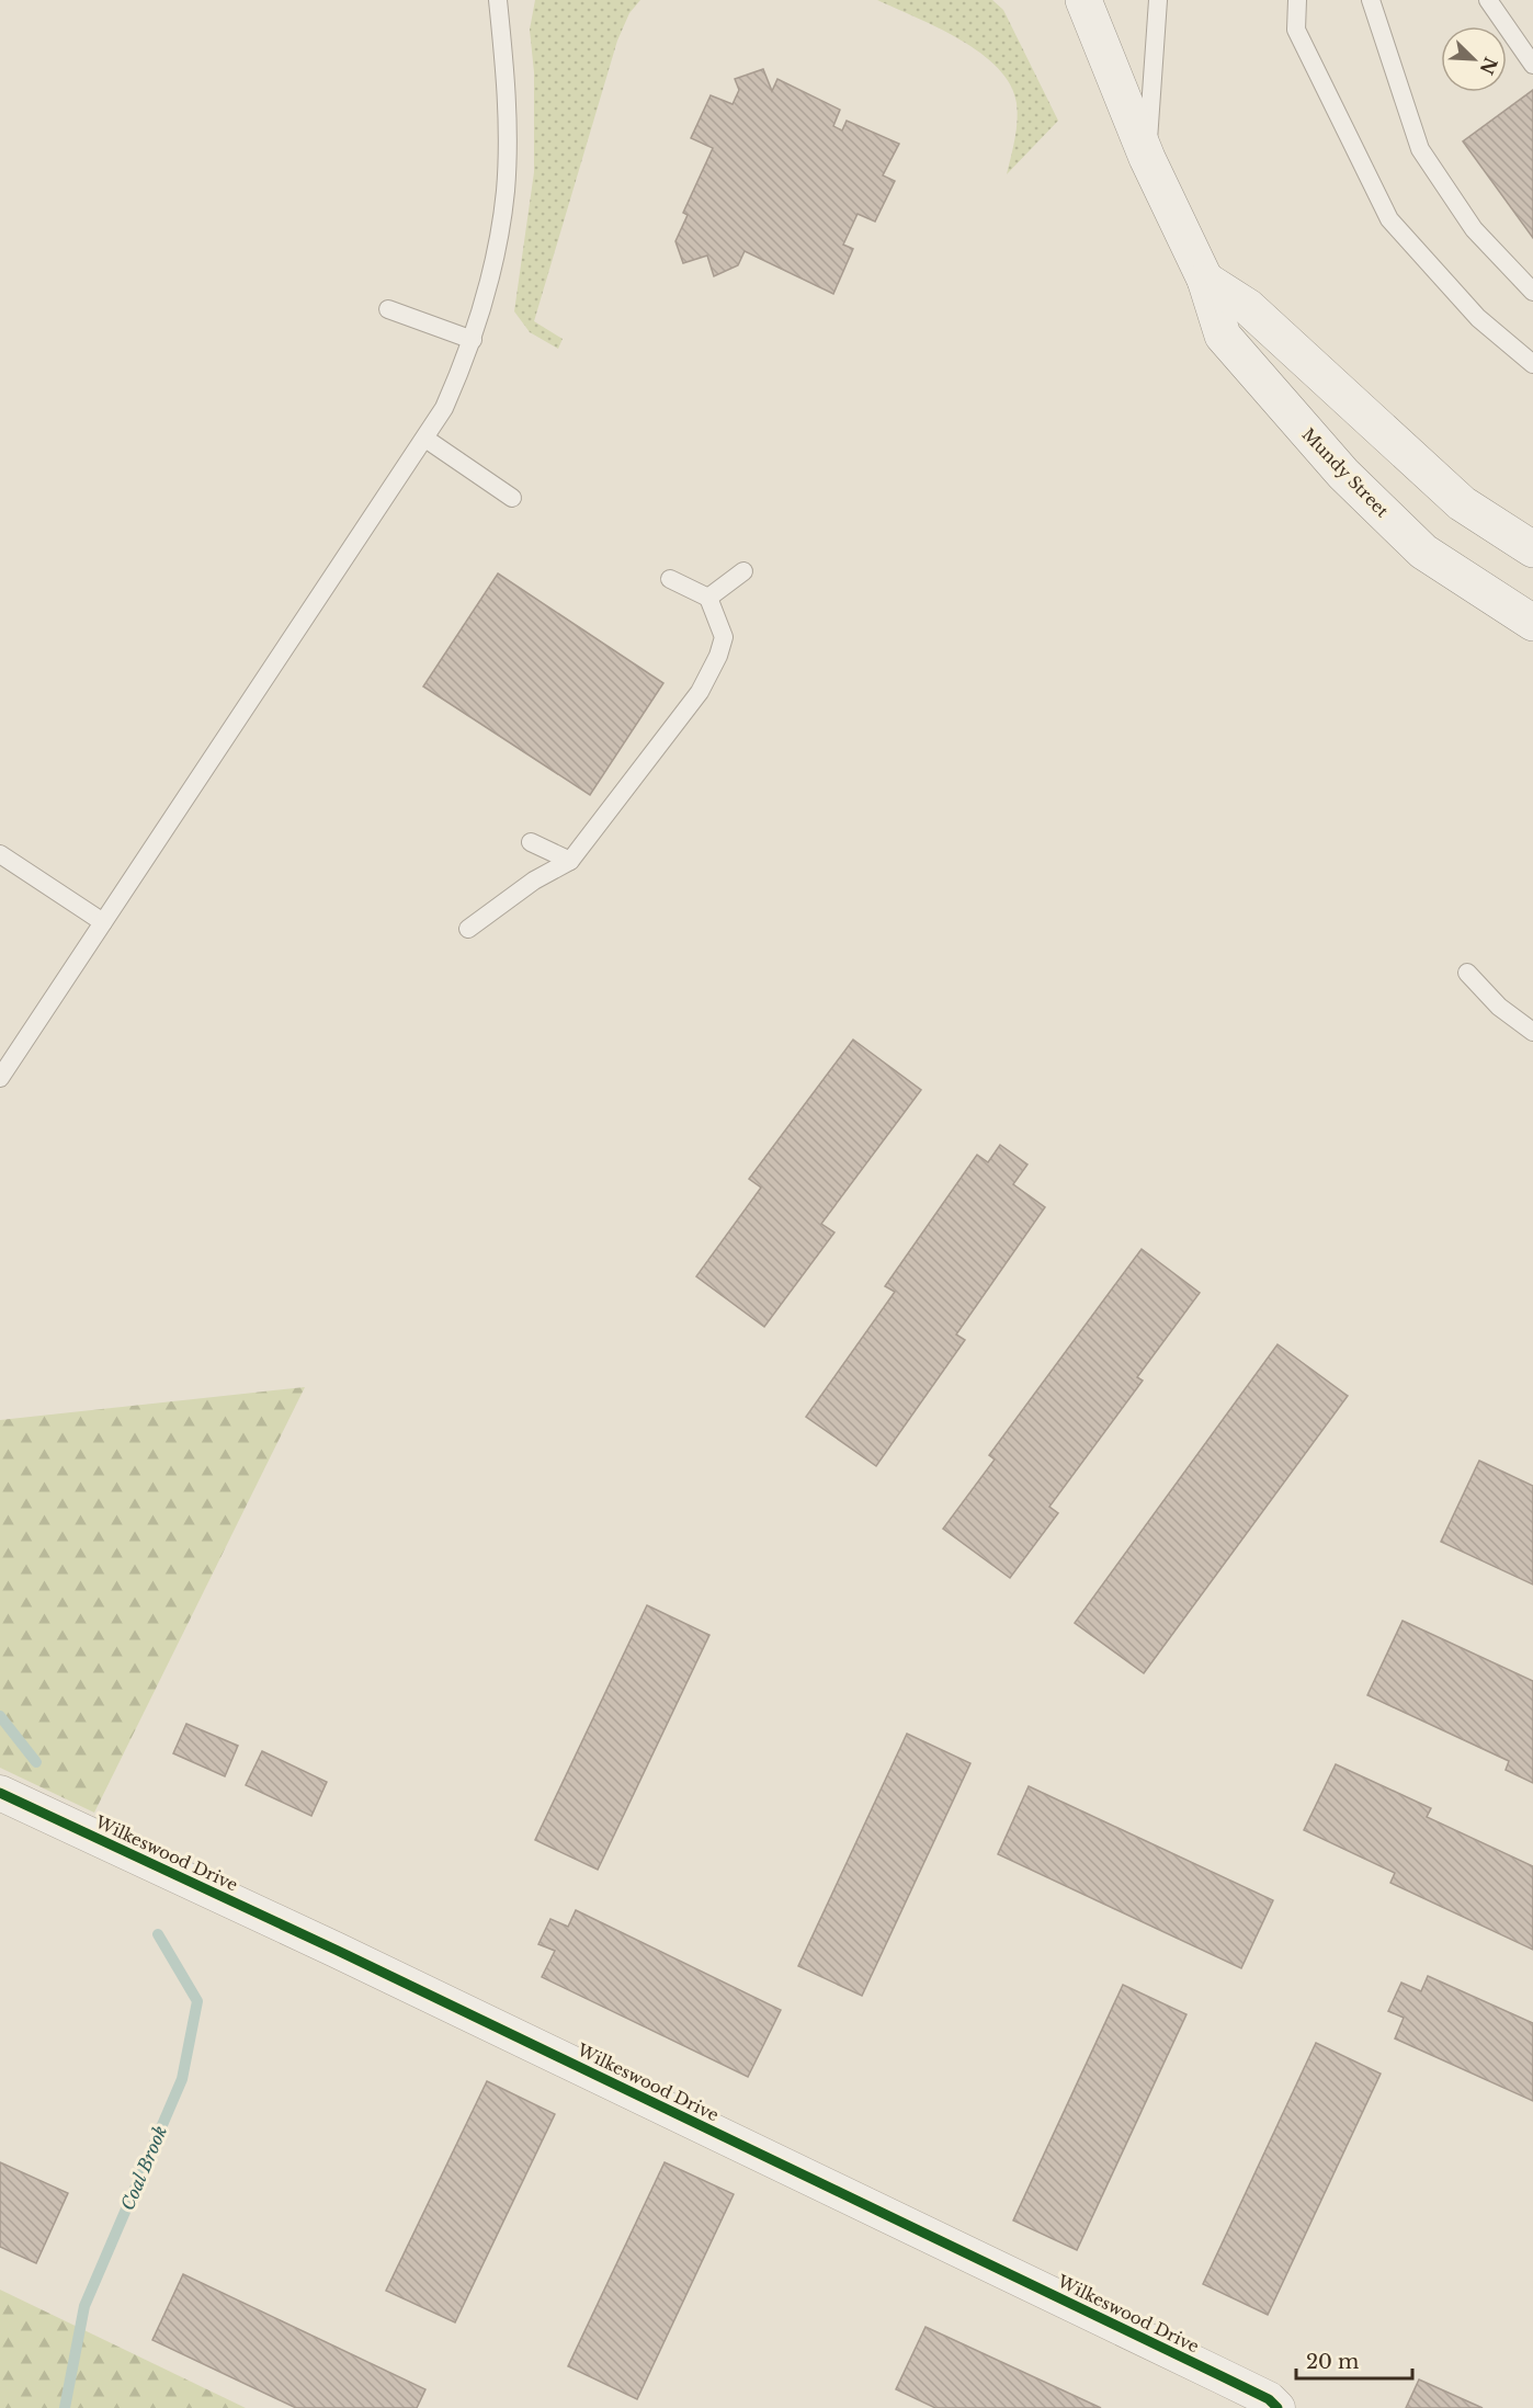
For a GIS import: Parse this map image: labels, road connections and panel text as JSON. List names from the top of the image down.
{
  "streets": {
    "main road": ["Mundy Street"],
    "street": ["Wilkeswood Drive"]
  },
  "water": ["Coal Brook"],
  "scale_bar": "20 m",
  "north": "bottom right"
}
